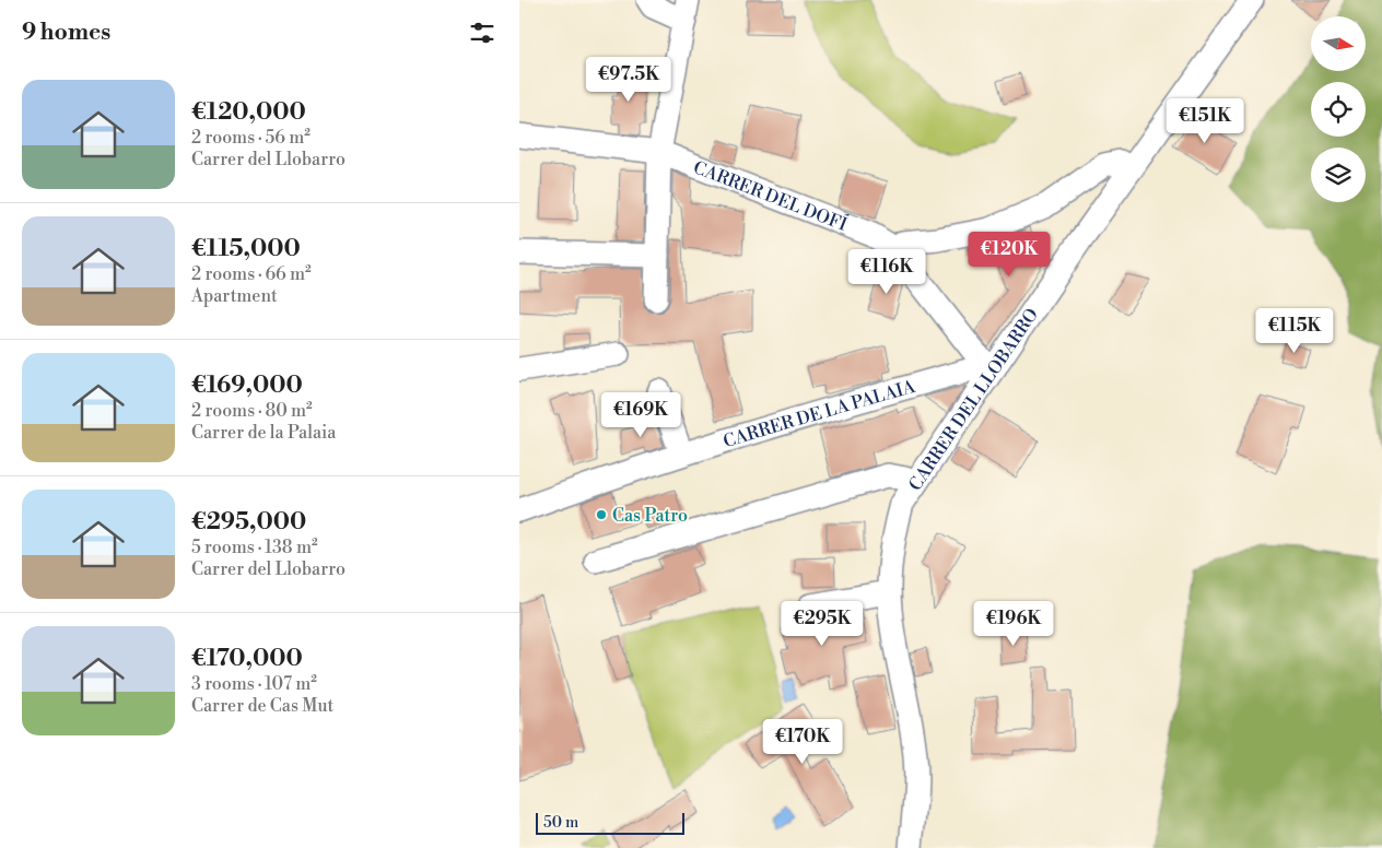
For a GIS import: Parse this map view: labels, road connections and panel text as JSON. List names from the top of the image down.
{
  "streets": {
    "street": ["CARRER DEL DOFÍ", "CARRER DEL LLOBARRO", "CARRER DE LA PALAIA"]
  },
  "crossings": [
    ["CARRER DEL DOFÍ", "CARRER DEL LLOBARRO"],
    ["CARRER DEL DOFÍ", "CARRER DE LA PALAIA"],
    ["CARRER DEL LLOBARRO", "CARRER DE LA PALAIA"]
  ],
  "places": ["Cas Patro"],
  "scale_bar": "50 m",
  "north": "right",
  "page": {
    "heading": "9 homes",
    "price": [
      "€97.5K",
      "€151K",
      "€120K",
      "€116K",
      "€115K",
      "€169K",
      "€295K",
      "€196K",
      "€170K"
    ],
    "list": [
      {
        "name": "€120,000",
        "note": "2 rooms · 56 m² · Carrer del Llobarro"
      },
      {
        "name": "€115,000",
        "note": "2 rooms · 66 m² · Apartment"
      },
      {
        "name": "€169,000",
        "note": "2 rooms · 80 m² · Carrer de la Palaia"
      },
      {
        "name": "€295,000",
        "note": "5 rooms · 138 m² · Carrer del Llobarro"
      },
      {
        "name": "€170,000",
        "note": "3 rooms · 107 m² · Carrer de Cas Mut"
      }
    ],
    "scale": "50 m"
  }
}
